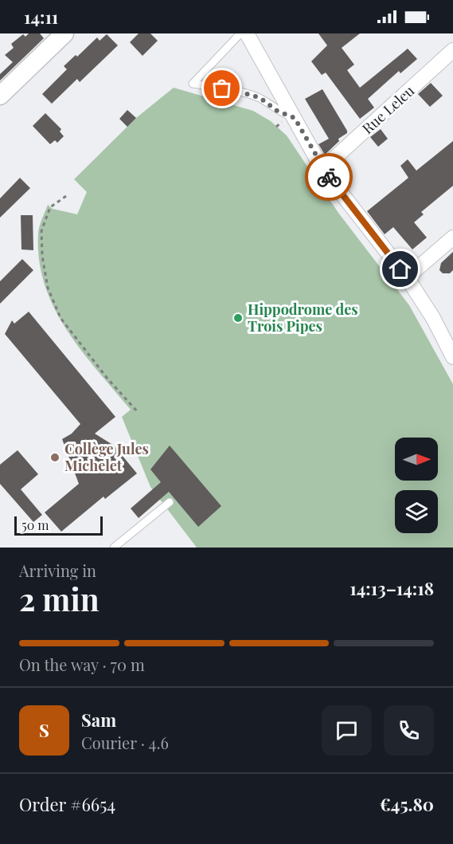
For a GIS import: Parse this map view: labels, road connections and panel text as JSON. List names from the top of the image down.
{
  "streets": {
    "street": ["Rue Leleu"]
  },
  "places": ["Hippodrome des Trois Pipes", "Collège Jules Michelet"],
  "scale_bar": "50 m",
  "north": "right",
  "page": {
    "status": "14:11",
    "scale": "50 m",
    "heading": ["2 min", "Arriving in", "14:13–14:18"],
    "panel": [
      "Sam",
      "Courier · 4.6",
      "Order #6654",
      "€45.80"
    ],
    "bar": "On the way · 70 m",
    "round": "S"
  }
}
